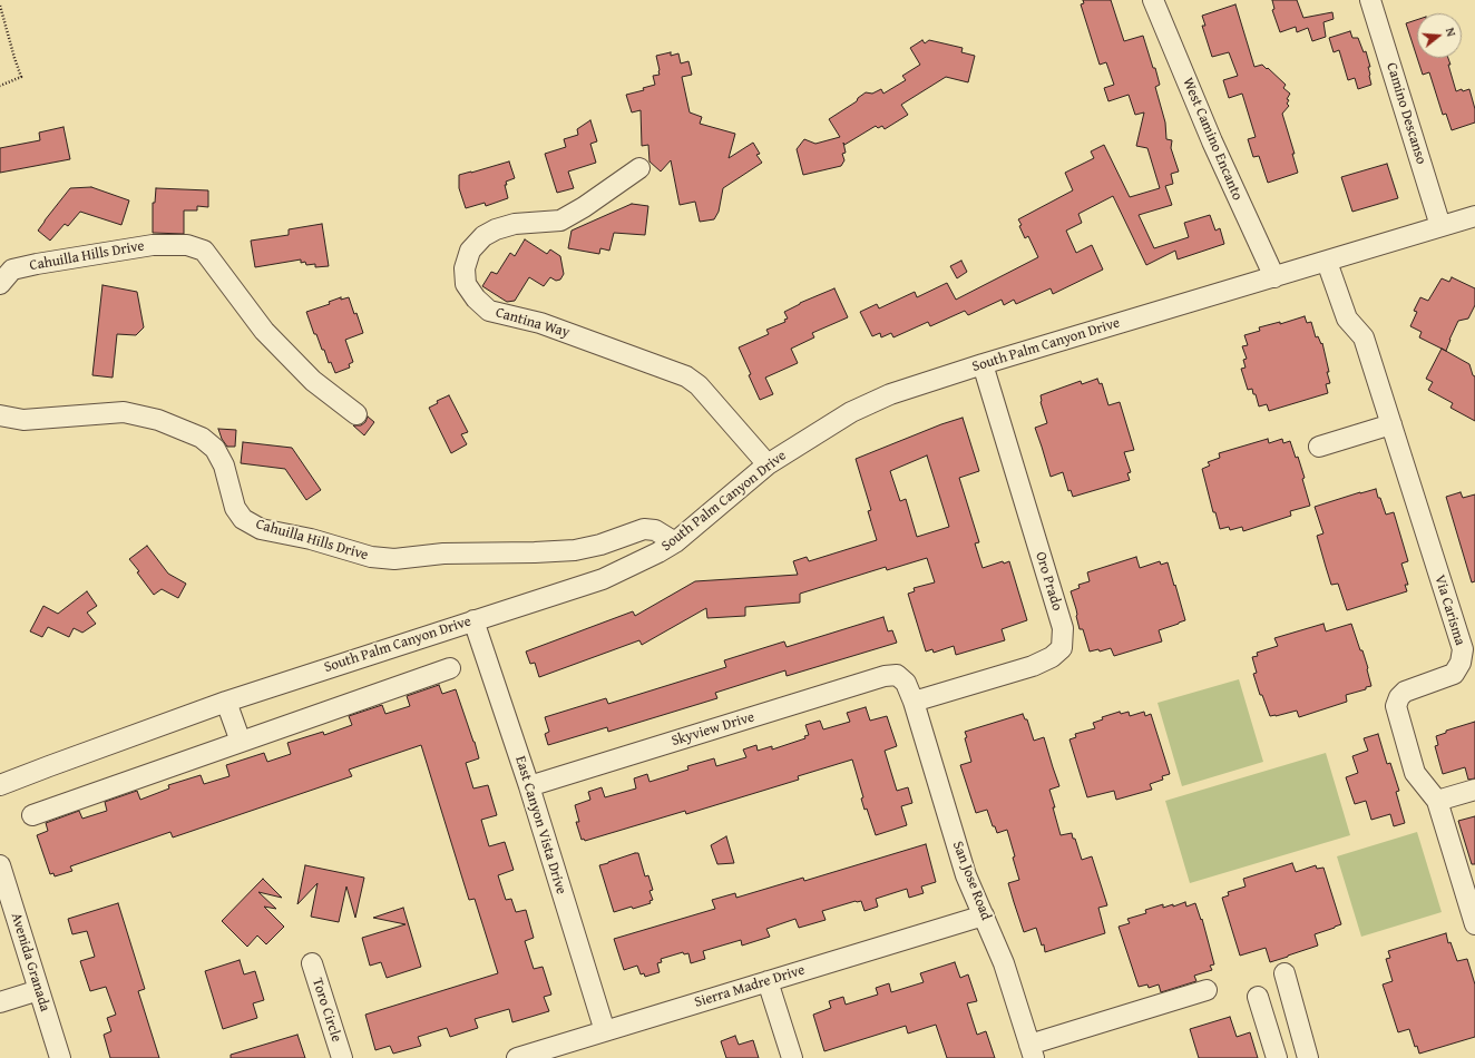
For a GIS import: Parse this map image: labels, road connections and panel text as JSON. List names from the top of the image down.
{
  "streets": {
    "street": [
      "Camino Descanso",
      "West Camino Encanto",
      "Cahuilla Hills Drive",
      "Cantina Way",
      "South Palm Canyon Drive",
      "Oro Prado",
      "Via Carisma",
      "Skyview Drive",
      "East Canyon Vista Drive",
      "San Jose Road",
      "Avenida Granada",
      "Sierra Madre Drive",
      "Toro Circle"
    ]
  },
  "crossings": [
    ["Camino Descanso", "South Palm Canyon Drive"],
    ["West Camino Encanto", "South Palm Canyon Drive"],
    ["Cahuilla Hills Drive", "South Palm Canyon Drive"],
    ["Cantina Way", "South Palm Canyon Drive"],
    ["South Palm Canyon Drive", "Oro Prado"],
    ["South Palm Canyon Drive", "Via Carisma"],
    ["South Palm Canyon Drive", "East Canyon Vista Drive"],
    ["Oro Prado", "San Jose Road"],
    ["Skyview Drive", "East Canyon Vista Drive"],
    ["Skyview Drive", "San Jose Road"],
    ["East Canyon Vista Drive", "Sierra Madre Drive"],
    ["San Jose Road", "Sierra Madre Drive"]
  ],
  "north": "right"
}
